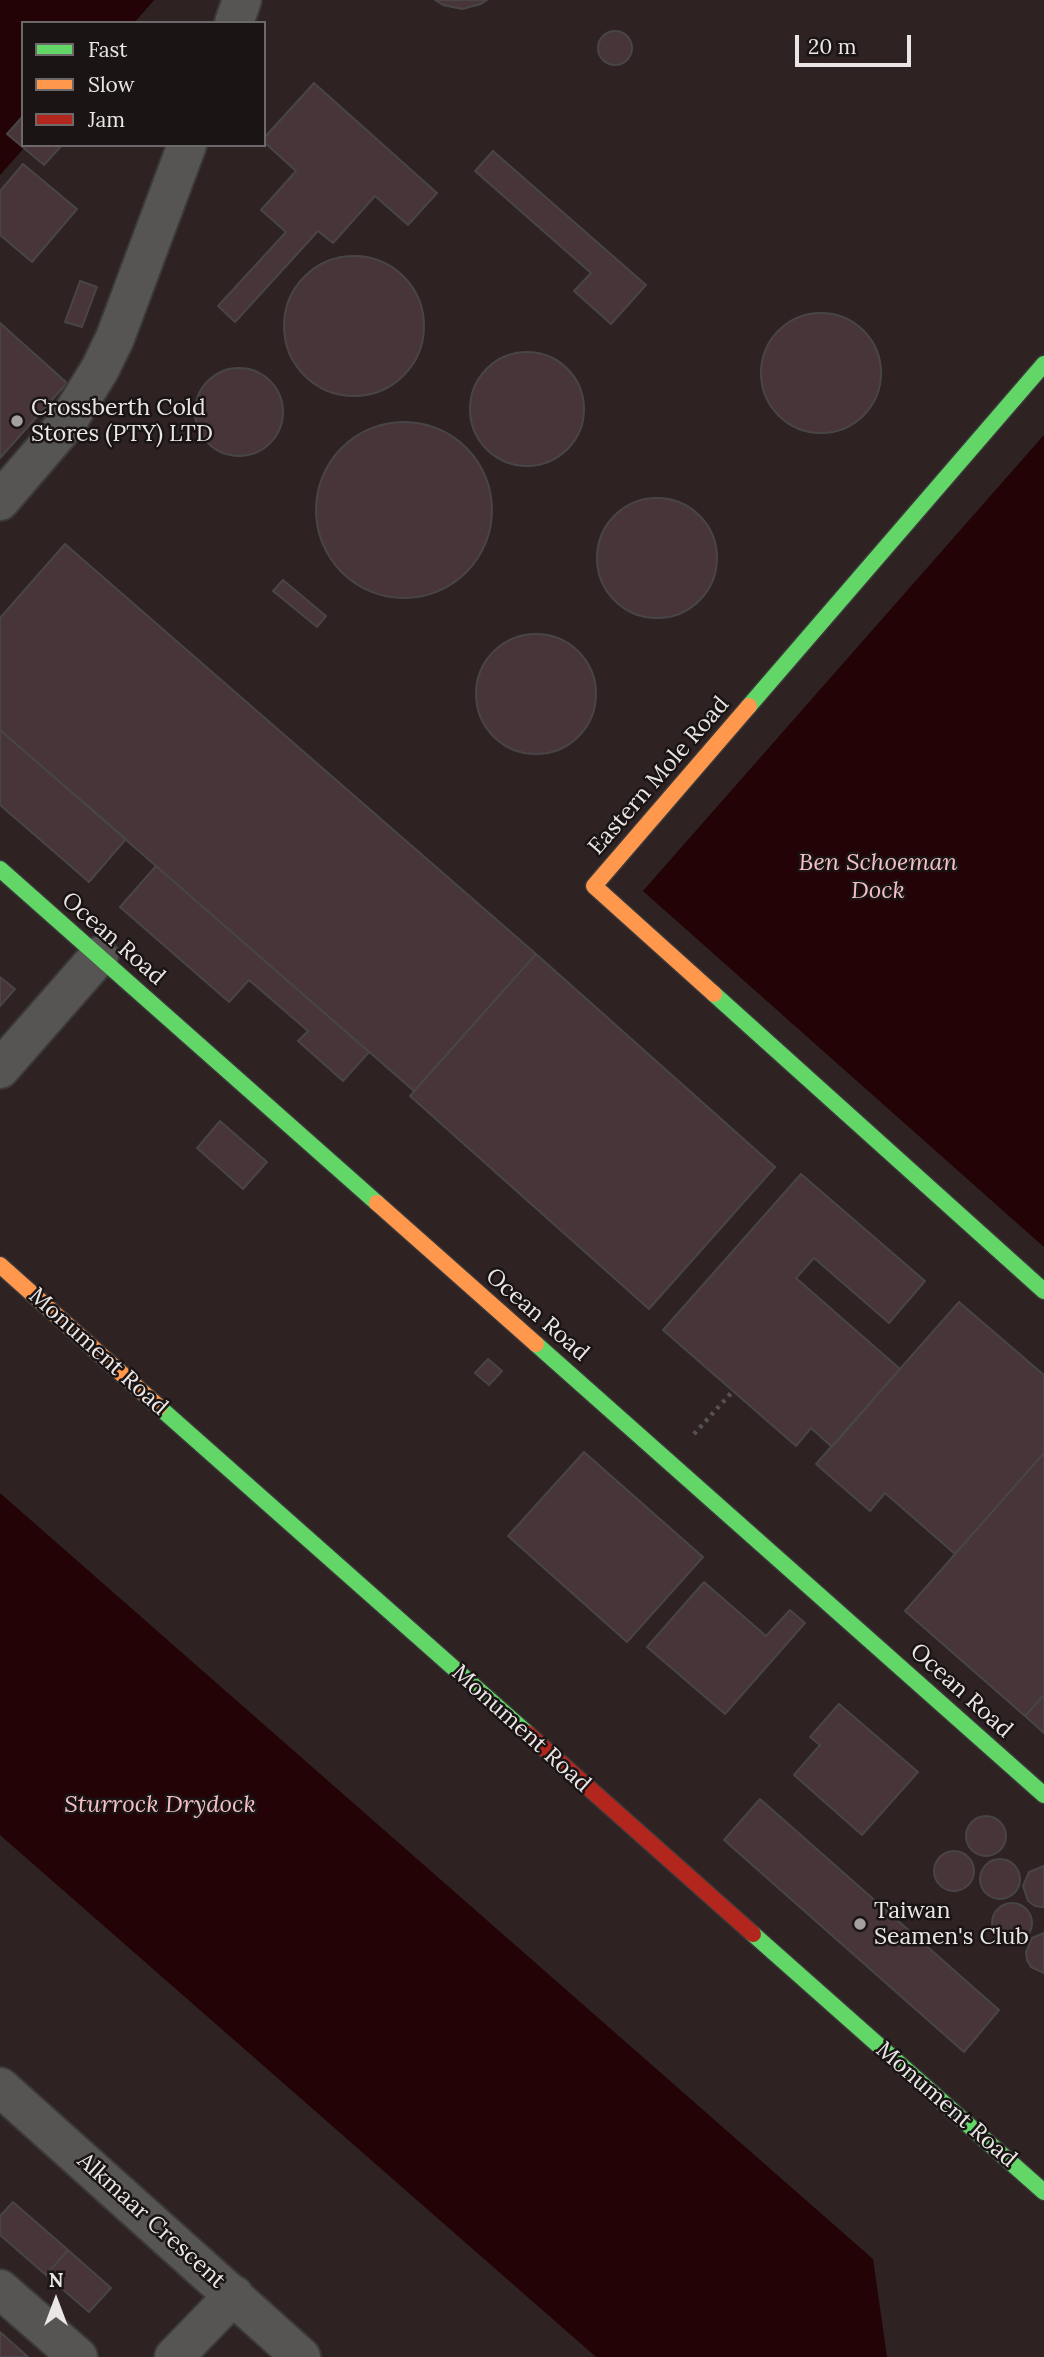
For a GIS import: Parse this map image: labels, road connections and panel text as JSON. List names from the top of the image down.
{
  "streets": {
    "street": [
      "Eastern Mole Road",
      "Ocean Road",
      "Monument Road",
      "Alkmaar Crescent"
    ]
  },
  "water": ["Ben Schoeman Dock", "Sturrock Drydock"],
  "places": ["Crossberth Cold Stores (PTY) LTD", "Taiwan Seamen's Club"],
  "legend": ["Fast", "Slow", "Jam"],
  "scale_bar": "20 m",
  "north": "top"
}
